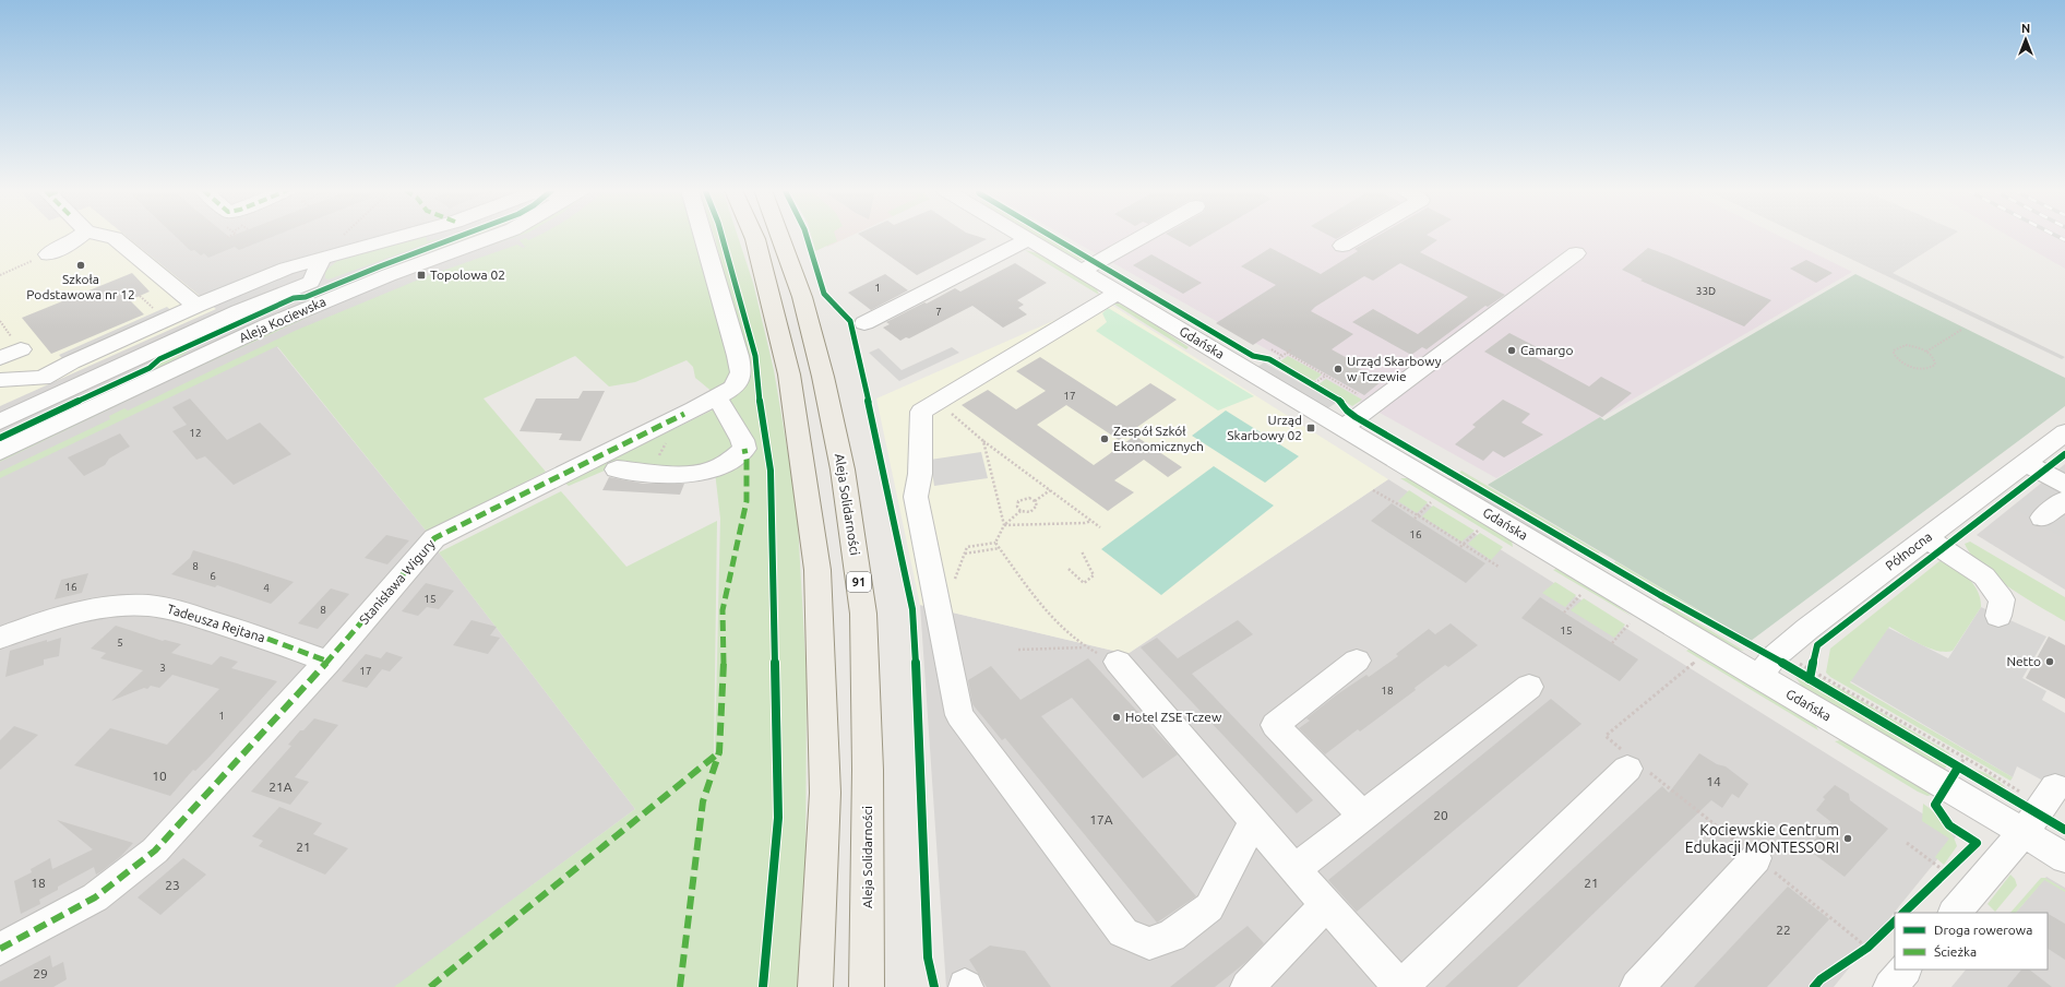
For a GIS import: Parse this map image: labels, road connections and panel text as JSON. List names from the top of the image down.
{
  "streets": {
    "main road": ["Aleja Solidarności", "91"],
    "street": [
      "Aleja Kociewska",
      "Gdańska",
      "Północna",
      "Stanisława Wigury",
      "Tadeusza Rejtana"
    ]
  },
  "crossings": [
    ["Gdańska", "Północna"],
    ["Stanisława Wigury", "Tadeusza Rejtana"]
  ],
  "places": {
    "other": [
      "Szkoła Podstawowa nr 12",
      "Camargo",
      "Urząd Skarbowy w Tczewie",
      "Zespół Szkół Ekonomicznych",
      "Netto",
      "Hotel ZSE Tczew",
      "Kociewskie Centrum Edukacji MONTESSORI"
    ],
    "transit": ["Topolowa 02", "Urząd Skarbowy 02"]
  },
  "house_numbers": [
    "1",
    "33D",
    "7",
    "17",
    "12",
    "16",
    "8",
    "6",
    "16",
    "4",
    "15",
    "8",
    "15",
    "5",
    "3",
    "17",
    "18",
    "1",
    "10",
    "14",
    "21A",
    "20",
    "17A",
    "21",
    "18",
    "21",
    "23",
    "22",
    "29"
  ],
  "legend": ["Droga rowerowa", "Ścieżka"],
  "north": "top"
}
